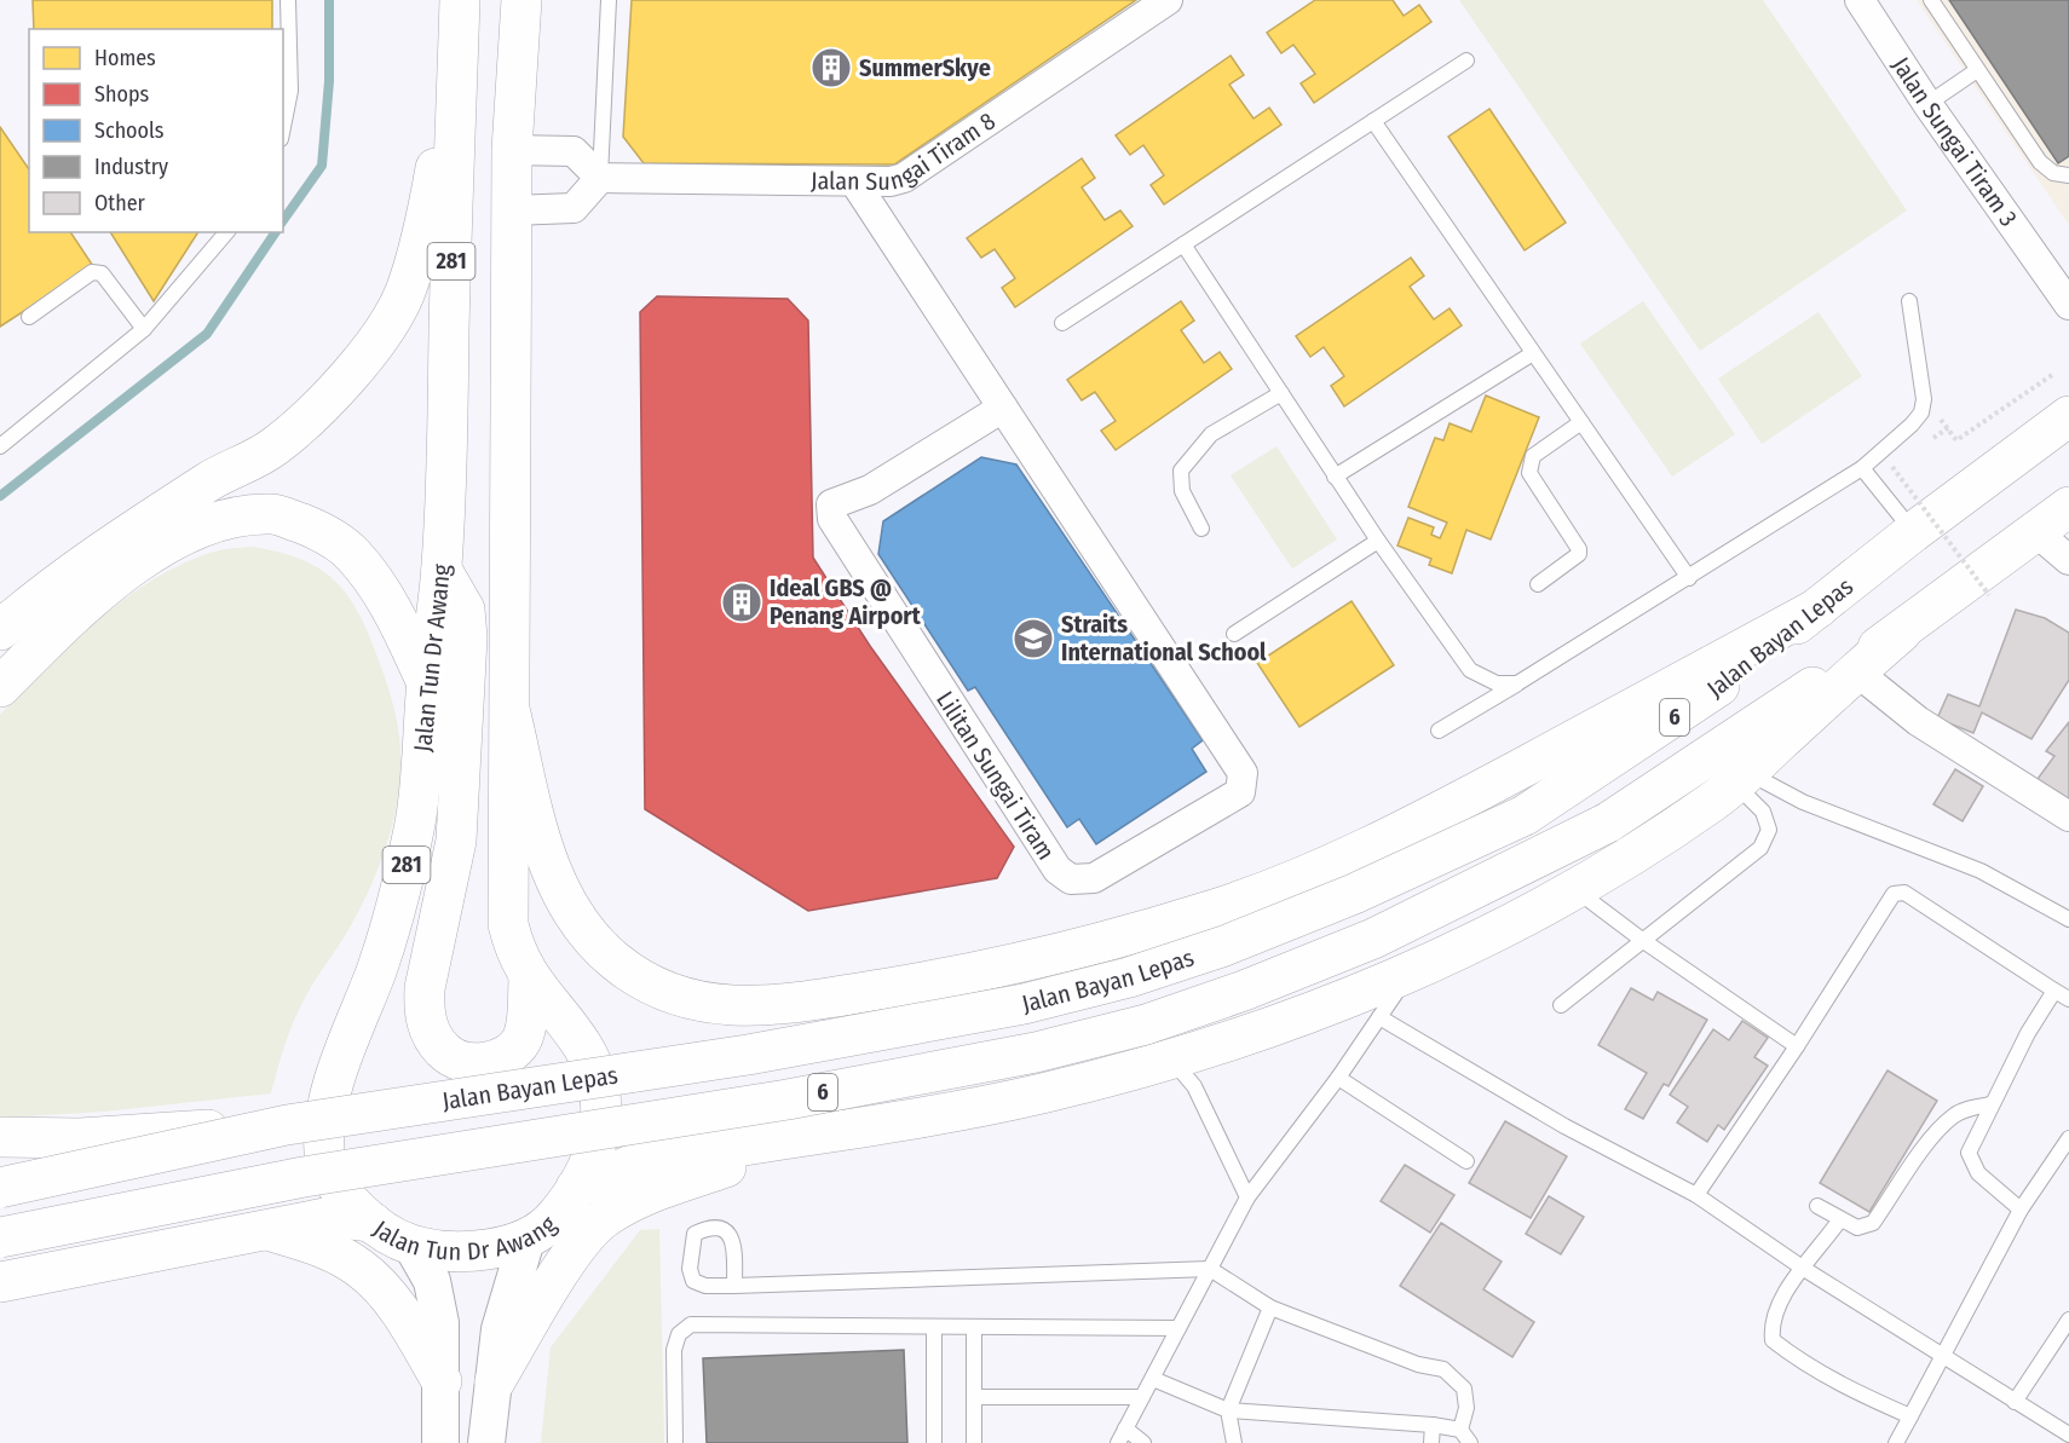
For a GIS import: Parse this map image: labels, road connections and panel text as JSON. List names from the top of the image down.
{
  "streets": {
    "main road": [
      "281",
      "Jalan Bayan Lepas",
      "Jalan Tun Dr Awang",
      "6"
    ],
    "street": ["Jalan Sungai Tiram 3", "Jalan Sungai Tiram 8", "Lilitan Sungai Tiram"]
  },
  "crossings": [
    ["Jalan Sungai Tiram 8", "Lilitan Sungai Tiram"]
  ],
  "places": {
    "building": ["SummerSkye", "Ideal GBS @ Penang Airport"],
    "school or university": ["Straits International School"]
  },
  "legend": [
    "Homes",
    "Shops",
    "Schools",
    "Industry",
    "Other"
  ]
}
